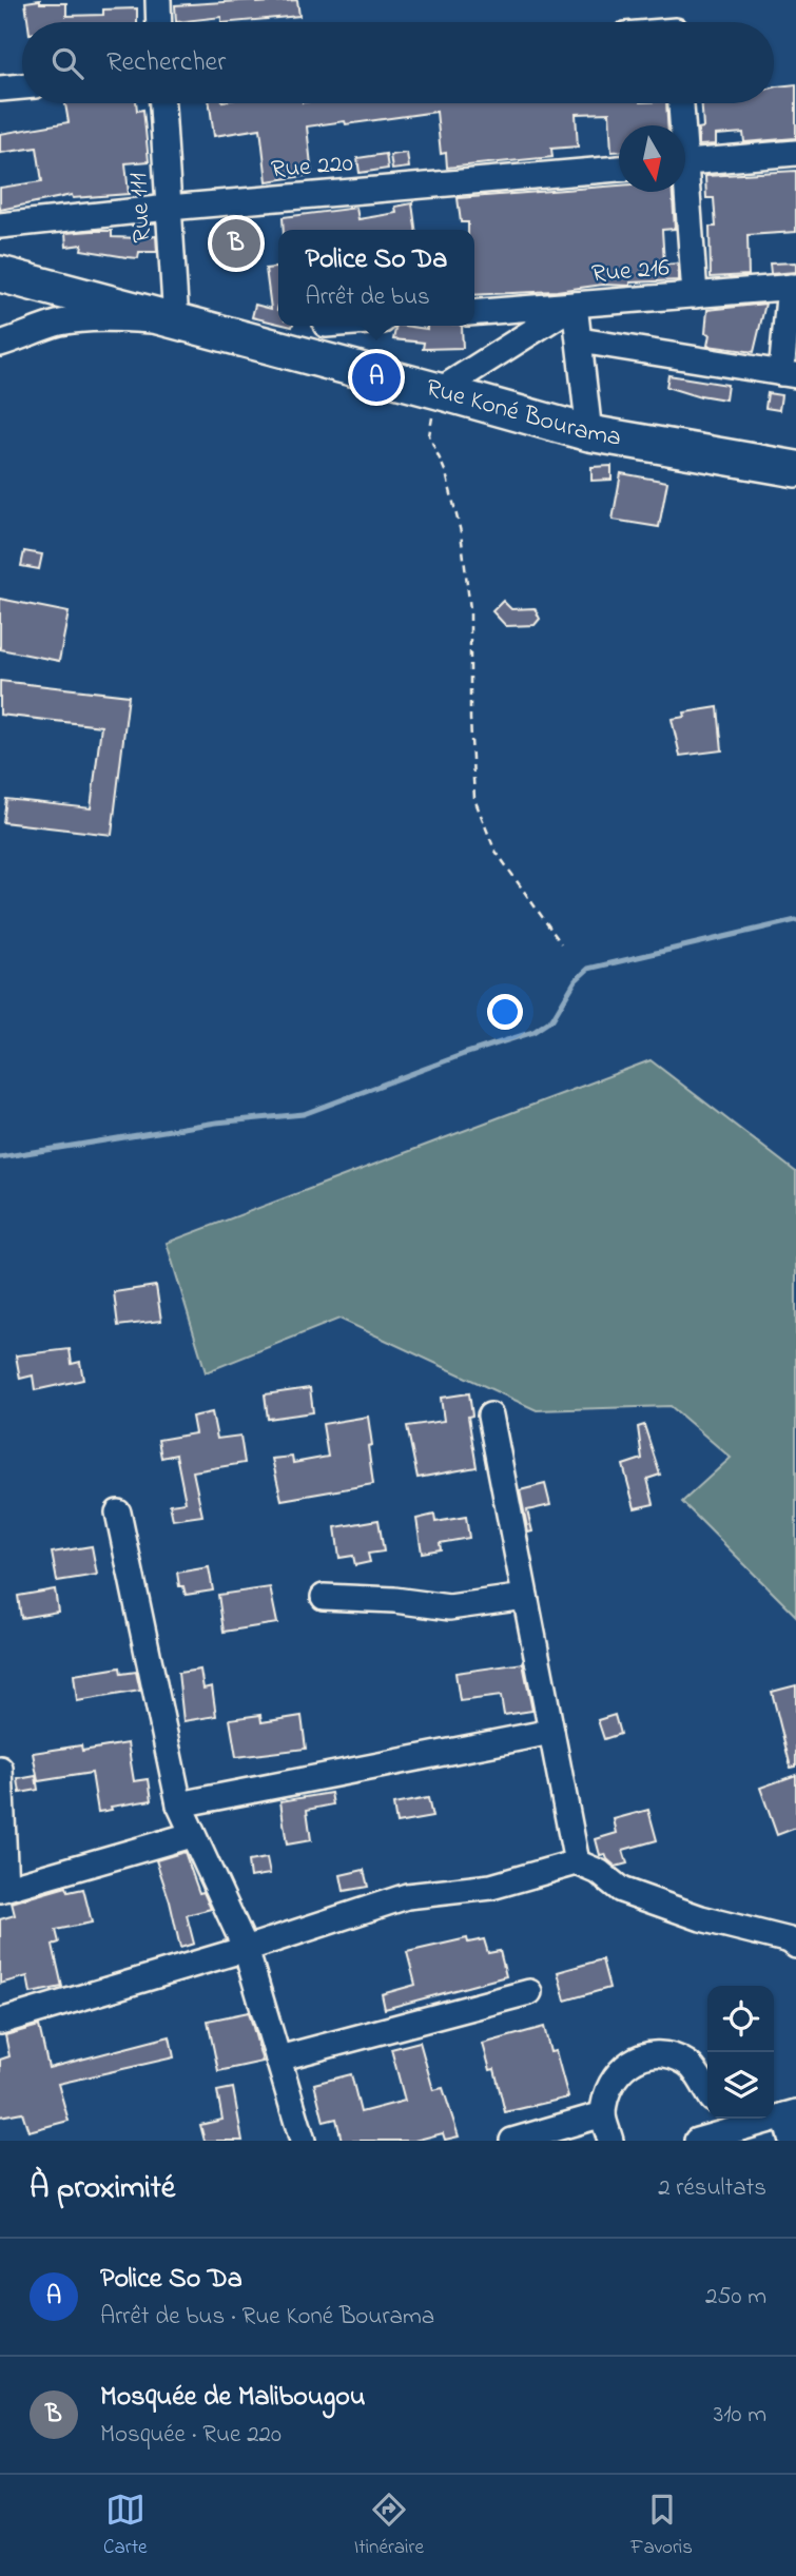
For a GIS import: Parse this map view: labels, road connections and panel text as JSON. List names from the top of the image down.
{
  "streets": {
    "highway": ["Rue Koné Bourama"],
    "street": ["Rue 220", "Rue 111", "Rue 216"]
  },
  "crossings": [
    ["Rue 220", "Rue 111"],
    ["Rue 111", "Rue Koné Bourama"]
  ],
  "north": "bottom",
  "page": {
    "search": "Rechercher",
    "pins": ["B", "A"],
    "popup": ["Police So Da", "Arrêt de bus"],
    "heading": ["À proximité", "2 résultats"],
    "list": [
      {
        "mark": "A",
        "name": "Police So Da",
        "note": "Arrêt de bus · Rue Koné Bourama",
        "value": "250 m"
      },
      {
        "mark": "B",
        "name": "Mosquée de Malibougou",
        "note": "Mosquée · Rue 220",
        "value": "310 m"
      }
    ],
    "nav": ["Carte", "Itinéraire", "Favoris"]
  }
}
